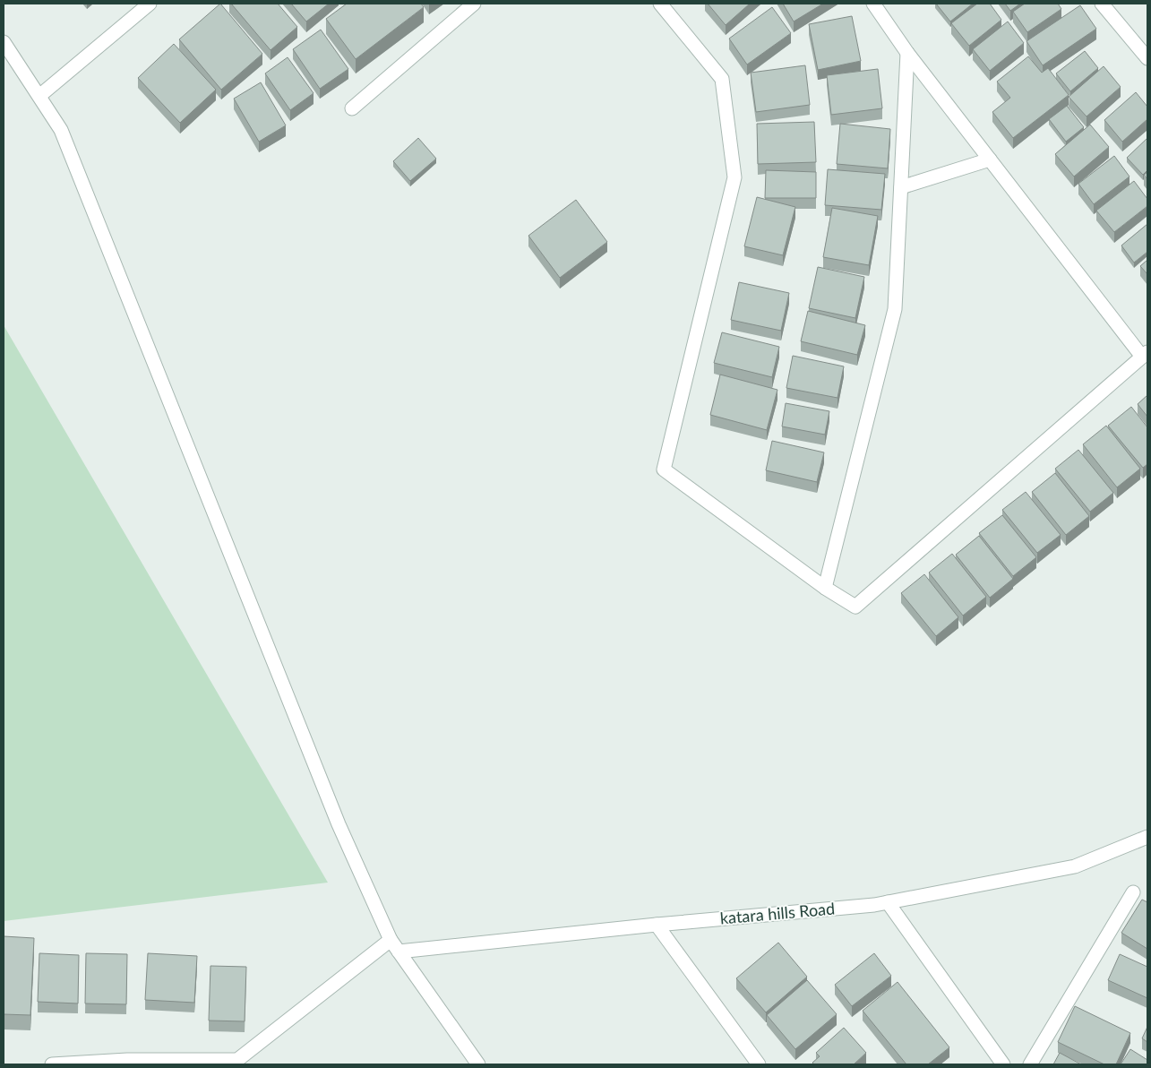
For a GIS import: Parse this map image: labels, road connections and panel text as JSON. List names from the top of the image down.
{
  "streets": {
    "street": ["katara hills Road"]
  }
}
